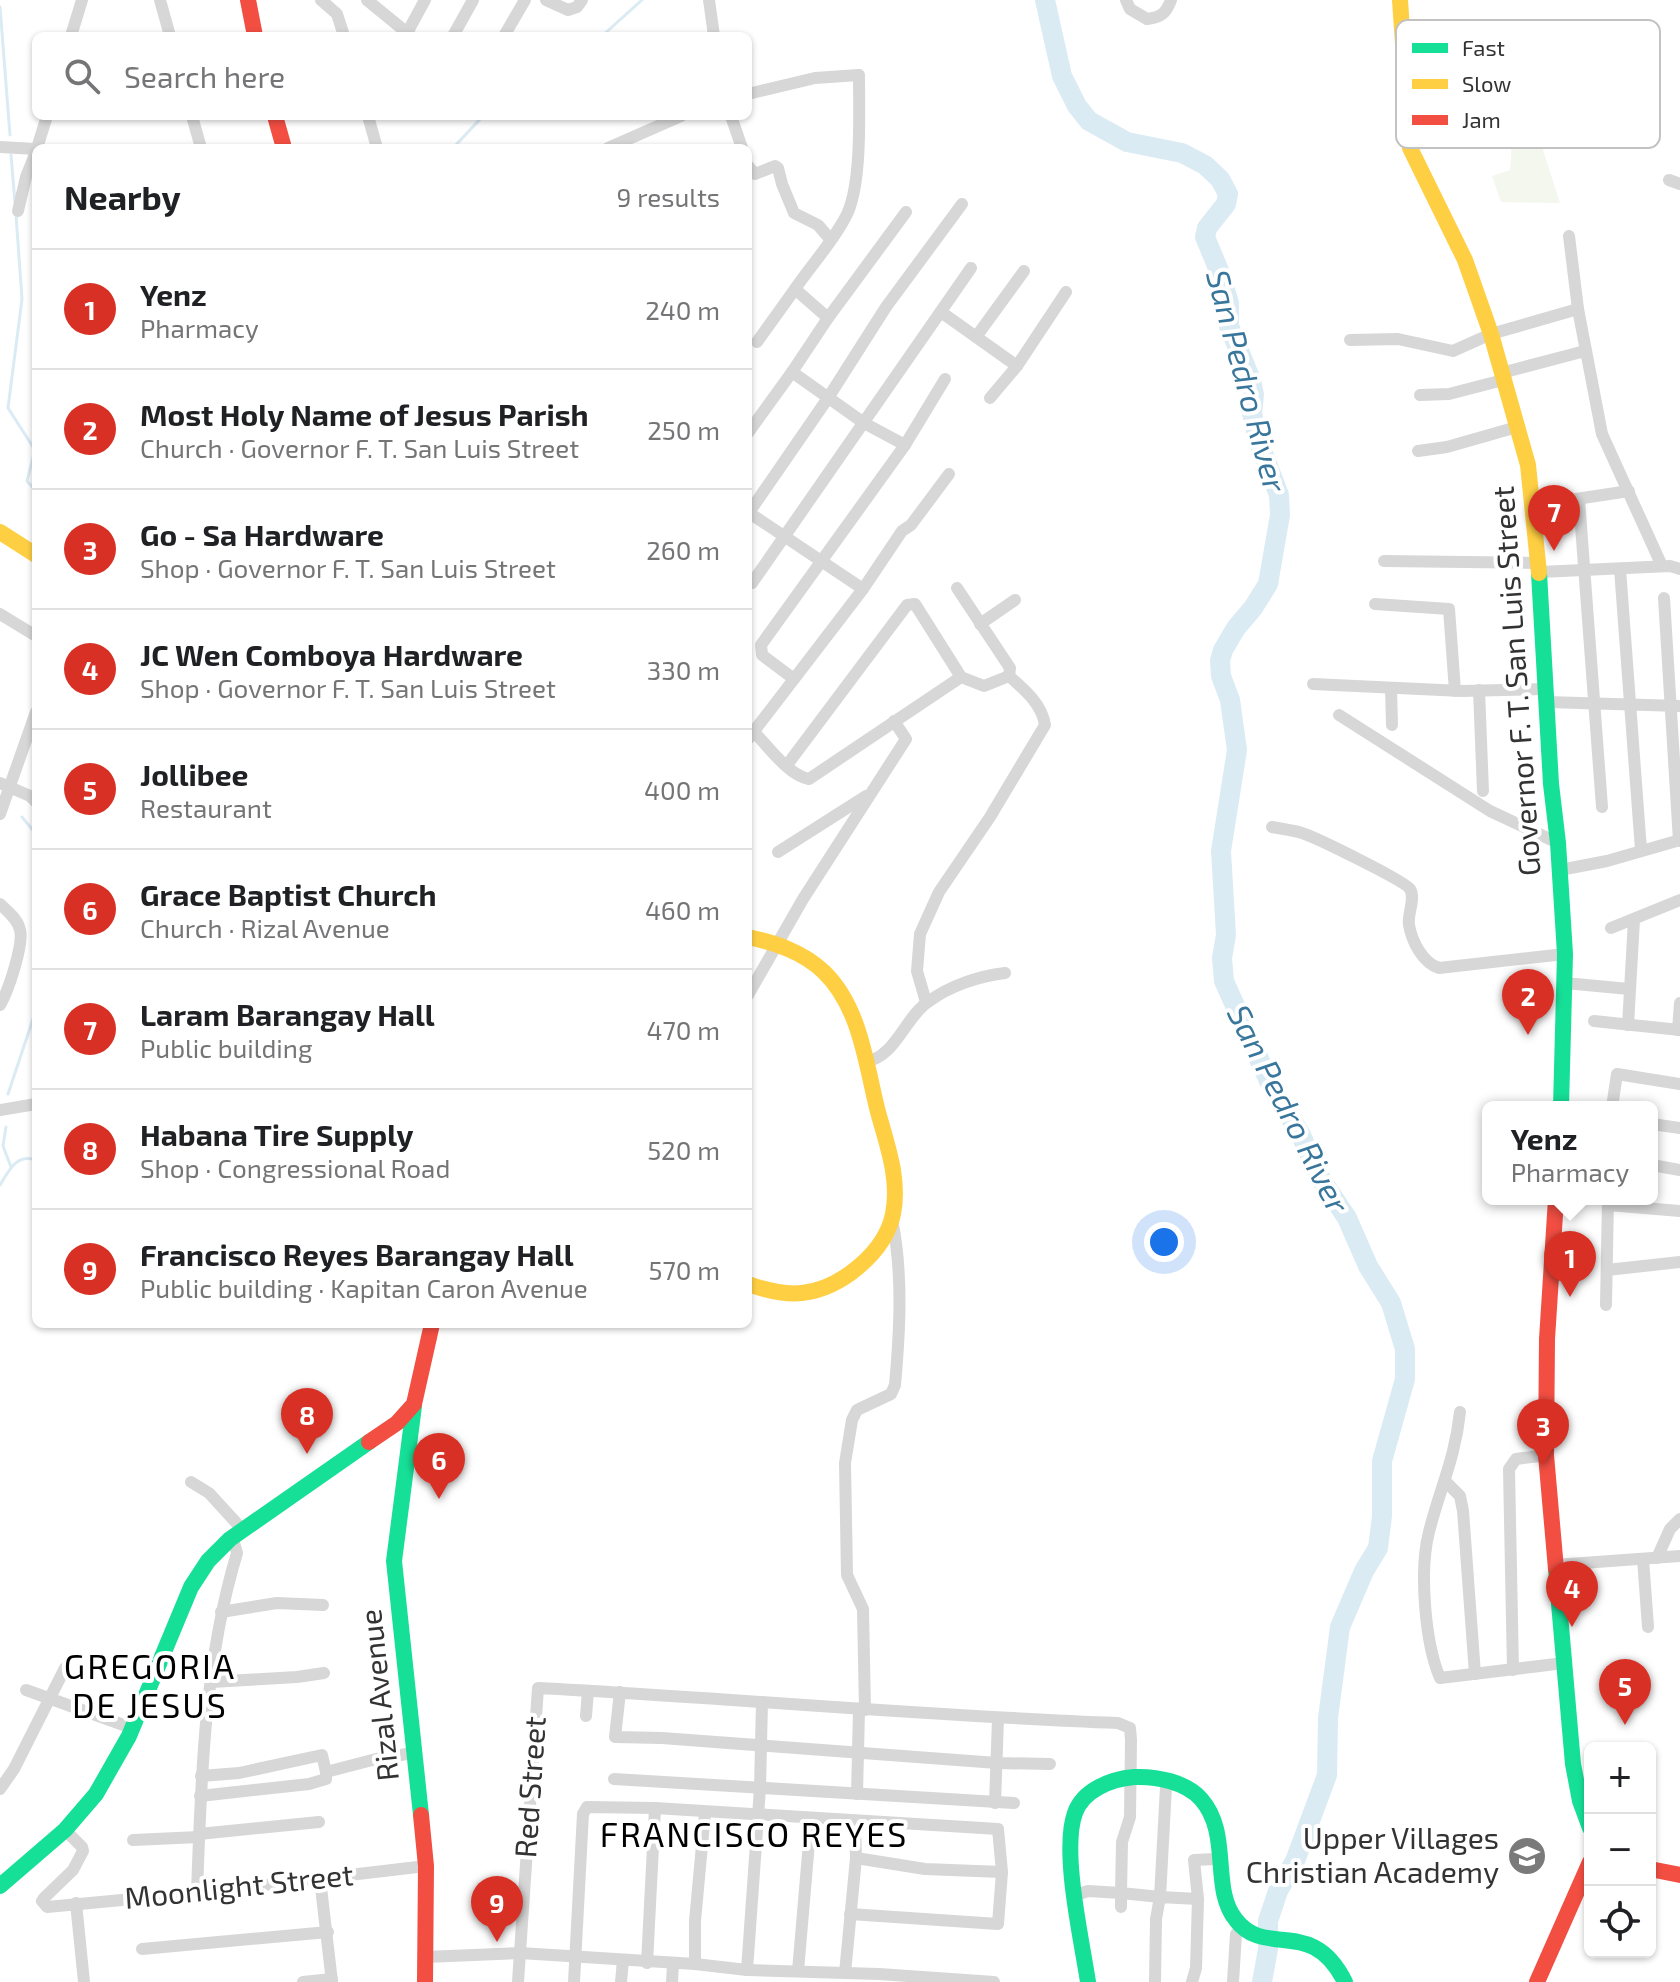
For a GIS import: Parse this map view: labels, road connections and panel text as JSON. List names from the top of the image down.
{
  "streets": {
    "main road": ["Governor F. T. San Luis Street", "Rizal Avenue"],
    "street": ["Red Street", "Moonlight Street"]
  },
  "crossings": [
    ["Rizal Avenue", "Moonlight Street"]
  ],
  "districts": ["GREGORIA DE JESUS", "FRANCISCO REYES"],
  "water": ["San Pedro River"],
  "places": {
    "school or university": ["Upper Villages Christian Academy"]
  },
  "legend": ["Fast", "Slow", "Jam"],
  "page": {
    "search": "Search here",
    "heading": ["Nearby", "9 results"],
    "list": [
      {
        "mark": "1",
        "name": "Yenz",
        "note": "Pharmacy",
        "value": "240 m"
      },
      {
        "mark": "2",
        "name": "Most Holy Name of Jesus Parish",
        "note": "Church · Governor F. T. San Luis Street",
        "value": "250 m"
      },
      {
        "mark": "3",
        "name": "Go - Sa Hardware",
        "note": "Shop · Governor F. T. San Luis Street",
        "value": "260 m"
      },
      {
        "mark": "4",
        "name": "JC Wen Comboya Hardware",
        "note": "Shop · Governor F. T. San Luis Street",
        "value": "330 m"
      },
      {
        "mark": "5",
        "name": "Jollibee",
        "note": "Restaurant",
        "value": "400 m"
      },
      {
        "mark": "6",
        "name": "Grace Baptist Church",
        "note": "Church · Rizal Avenue",
        "value": "460 m"
      },
      {
        "mark": "7",
        "name": "Laram Barangay Hall",
        "note": "Public building",
        "value": "470 m"
      },
      {
        "mark": "8",
        "name": "Habana Tire Supply",
        "note": "Shop · Congressional Road",
        "value": "520 m"
      },
      {
        "mark": "9",
        "name": "Francisco Reyes Barangay Hall",
        "note": "Public building · Kapitan Caron Avenue",
        "value": "570 m"
      }
    ],
    "pins": [
      "7",
      "2",
      "1",
      "8",
      "3",
      "6",
      "4",
      "5",
      "9"
    ],
    "popup": ["Yenz", "Pharmacy"],
    "map_buttons": ["+", "−"]
  }
}
